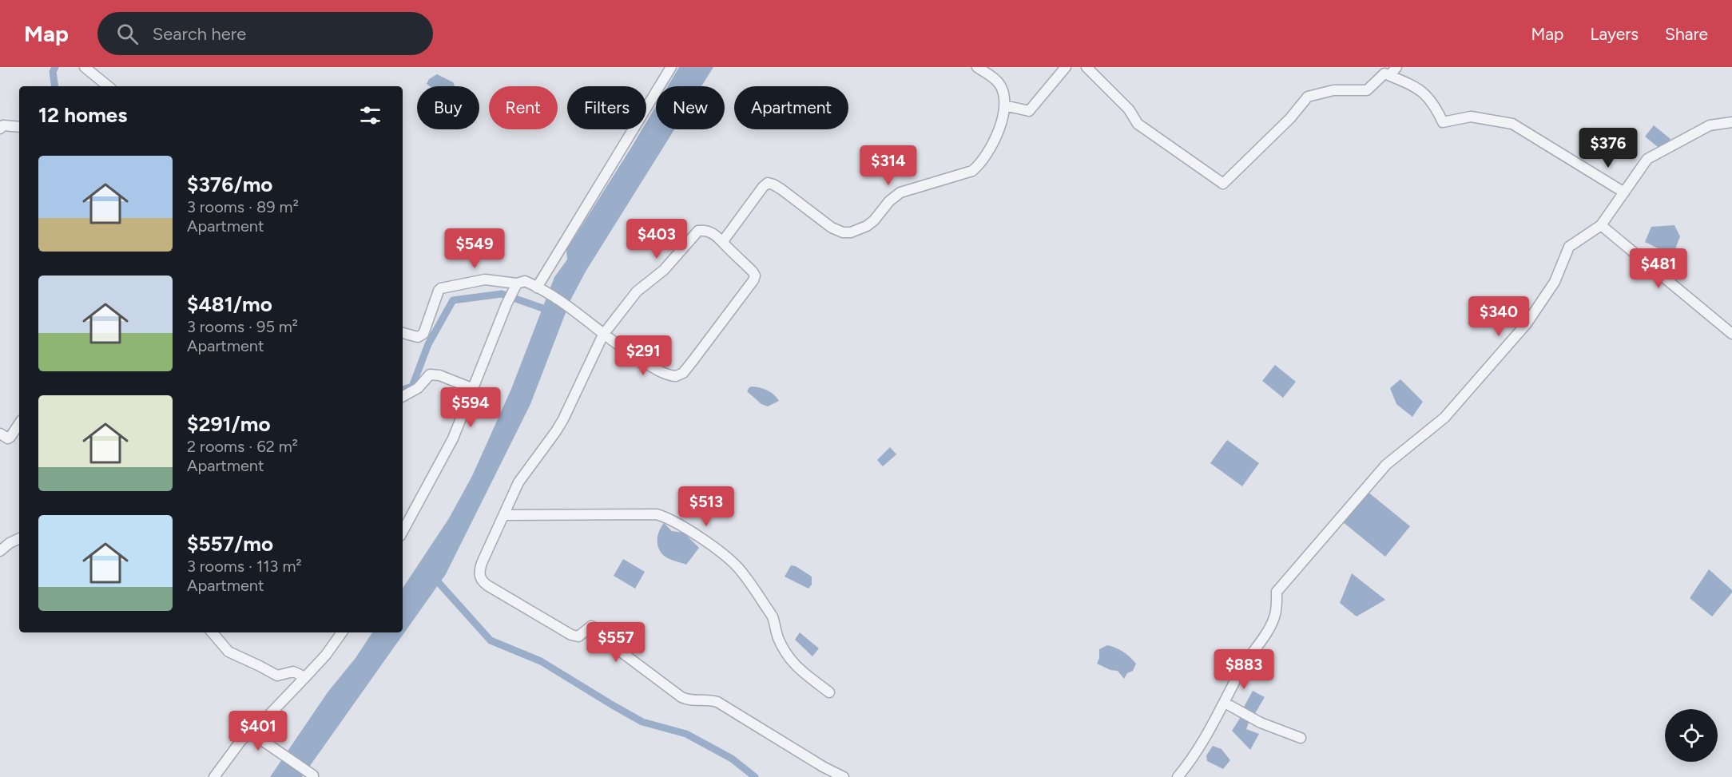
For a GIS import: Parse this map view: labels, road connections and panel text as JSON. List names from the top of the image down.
{
  "page": {
    "header": "Map",
    "search": "Search here",
    "nav": ["Map", "Layers", "Share"],
    "chip": [
      "Buy",
      "Rent",
      "Filters",
      "New",
      "Apartment"
    ],
    "heading": "12 homes",
    "price": [
      "$376",
      "$314",
      "$403",
      "$549",
      "$481",
      "$340",
      "$291",
      "$594",
      "$513",
      "$557",
      "$883",
      "$401"
    ],
    "list": [
      {
        "name": "$376/mo",
        "note": "3 rooms · 89 m² · Apartment"
      },
      {
        "name": "$481/mo",
        "note": "3 rooms · 95 m² · Apartment"
      },
      {
        "name": "$291/mo",
        "note": "2 rooms · 62 m² · Apartment"
      },
      {
        "name": "$557/mo",
        "note": "3 rooms · 113 m² · Apartment"
      }
    ]
  }
}
